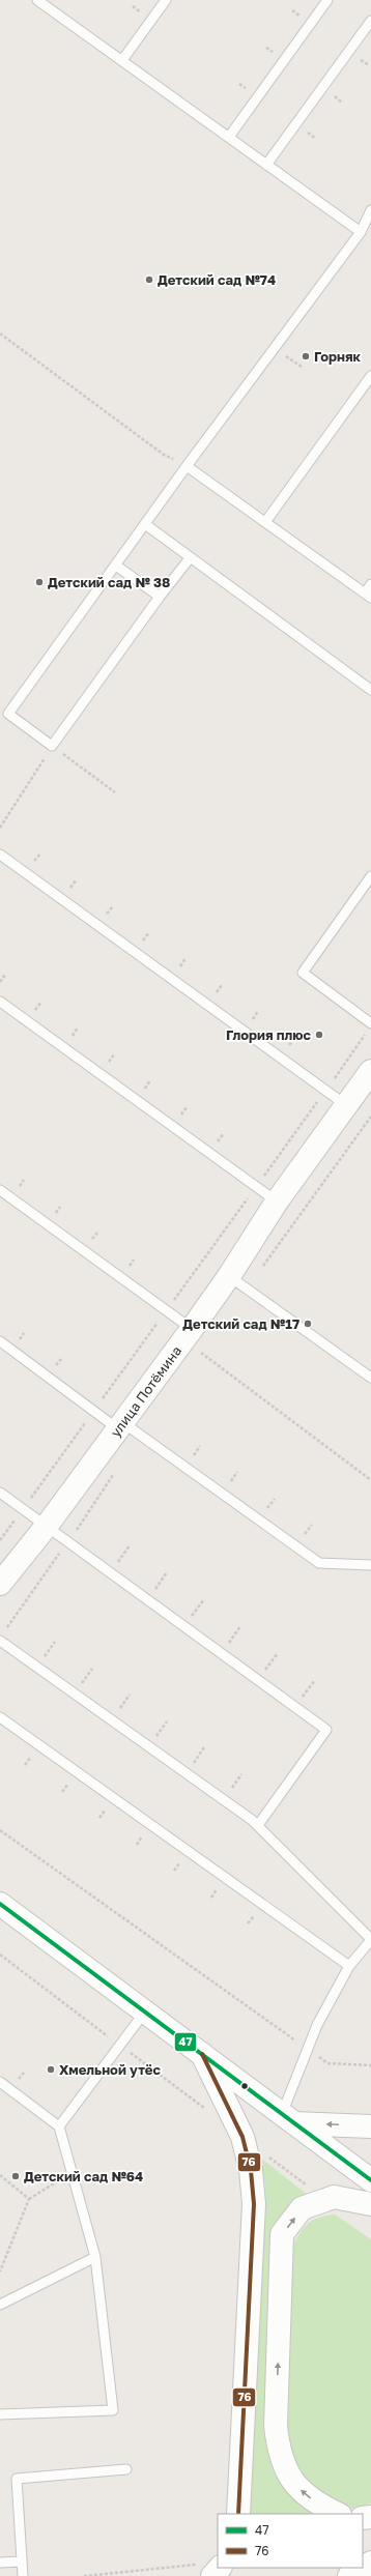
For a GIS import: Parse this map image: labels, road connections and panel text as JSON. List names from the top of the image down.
{
  "streets": {
    "main road": ["улица Потёмина"]
  },
  "places": [
    "Детский сад №74",
    "Горняк",
    "Детский сад № 38",
    "Глория плюс",
    "Детский сад №17",
    "Хмельной утёс",
    "Детский сад №64"
  ],
  "lines": ["transit line 47", "transit line 76"],
  "legend": ["47", "76"]
}
